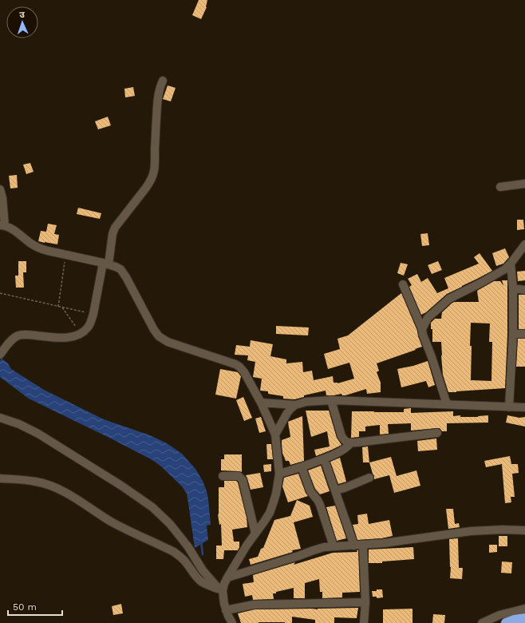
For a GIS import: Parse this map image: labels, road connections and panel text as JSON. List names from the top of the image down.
{
  "scale_bar": "50 m",
  "north": "top"
}
